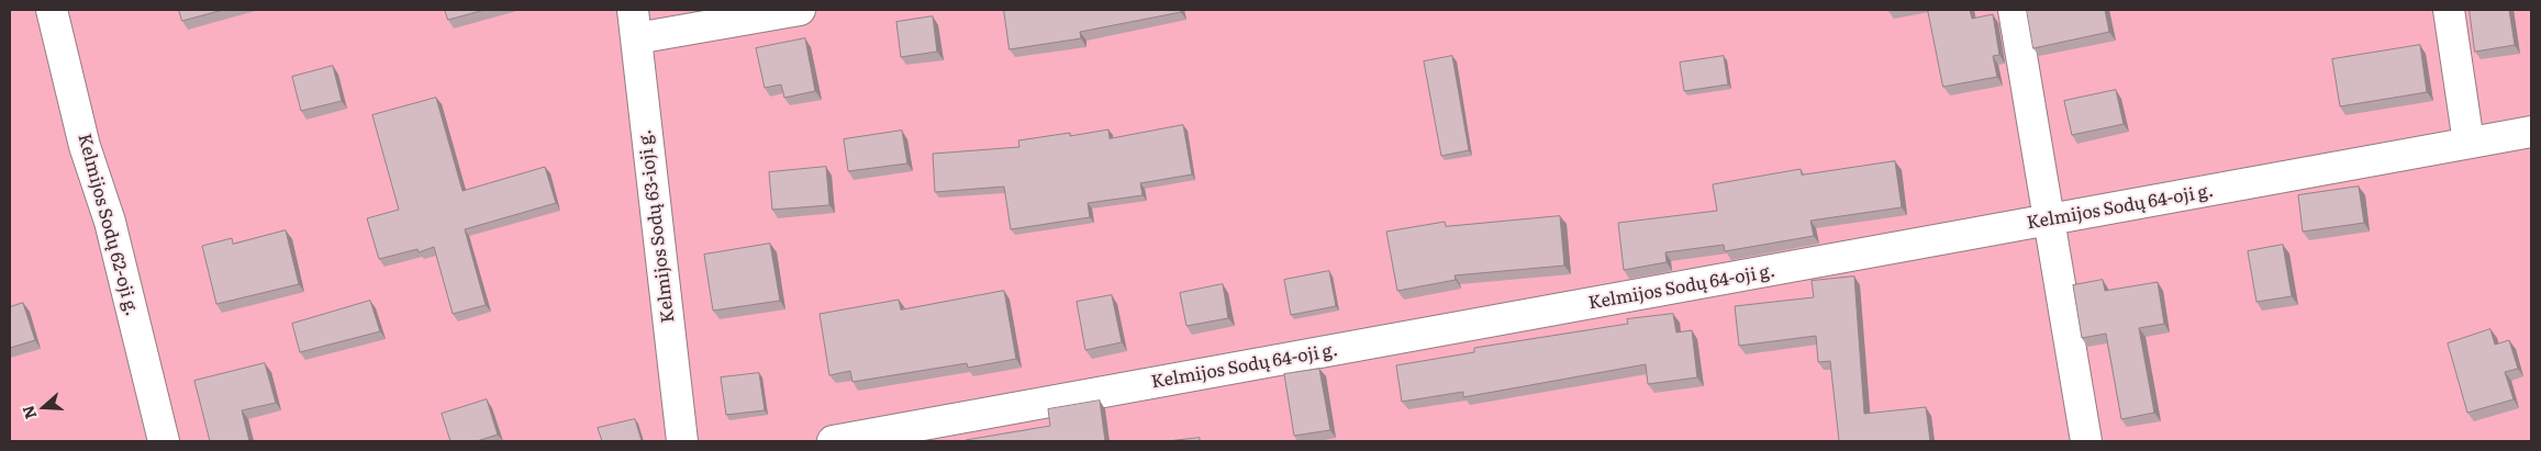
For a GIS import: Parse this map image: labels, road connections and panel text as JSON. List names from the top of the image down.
{
  "streets": {
    "street": ["Kelmijos Sodų 64-oji g.", "Kelmijos Sodų 62-oji g.", "Kelmijos Sodų 63-ioji g."]
  },
  "north": "left"
}
